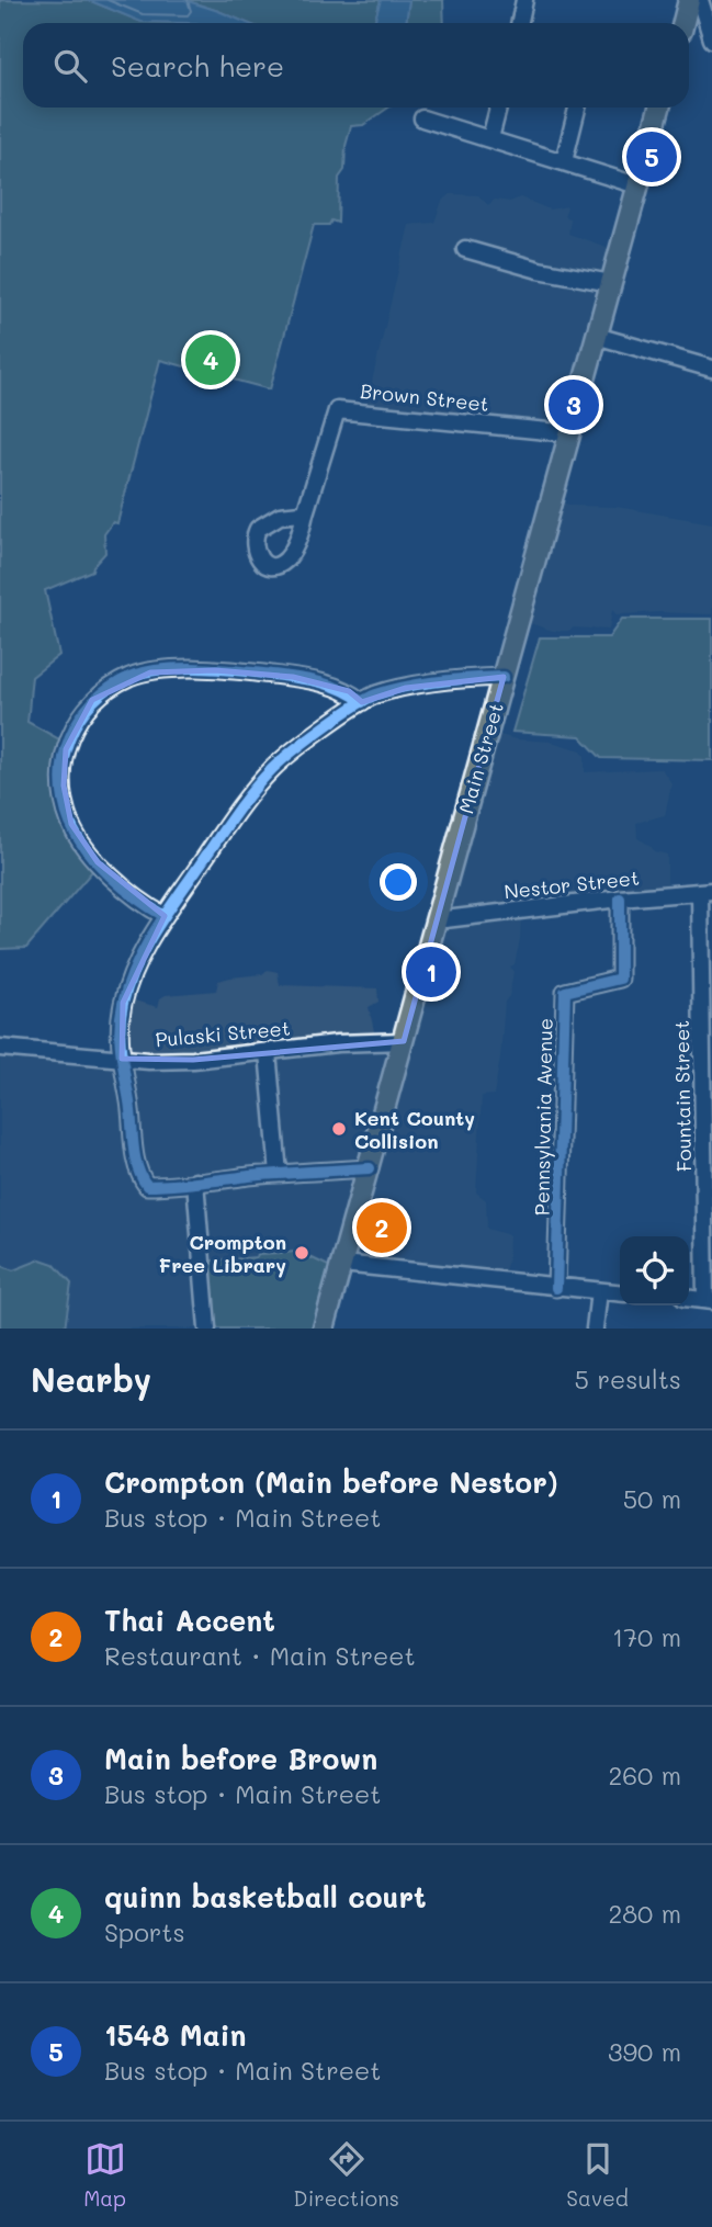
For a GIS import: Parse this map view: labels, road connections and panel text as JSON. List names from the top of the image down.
{
  "streets": {
    "main road": ["Main Street"],
    "street": [
      "Brown Street",
      "Nestor Street",
      "Pulaski Street",
      "Fountain Street",
      "Pennsylvania Avenue"
    ]
  },
  "crossings": [
    ["Brown Street", "Main Street"],
    ["Main Street", "Nestor Street"],
    ["Main Street", "Pulaski Street"],
    ["Nestor Street", "Fountain Street"],
    ["Nestor Street", "Pennsylvania Avenue"]
  ],
  "places": ["Kent County Collision", "Crompton Free Library"],
  "page": {
    "search": "Search here",
    "pins": [
      "5",
      "4",
      "3",
      "1",
      "2"
    ],
    "heading": ["Nearby", "5 results"],
    "list": [
      {
        "mark": "1",
        "name": "Crompton (Main before Nestor)",
        "note": "Bus stop · Main Street",
        "value": "50 m"
      },
      {
        "mark": "2",
        "name": "Thai Accent",
        "note": "Restaurant · Main Street",
        "value": "170 m"
      },
      {
        "mark": "3",
        "name": "Main before Brown",
        "note": "Bus stop · Main Street",
        "value": "260 m"
      },
      {
        "mark": "4",
        "name": "quinn basketball court",
        "note": "Sports",
        "value": "280 m"
      },
      {
        "mark": "5",
        "name": "1548 Main",
        "note": "Bus stop · Main Street",
        "value": "390 m"
      }
    ],
    "nav": ["Map", "Directions", "Saved"]
  }
}
